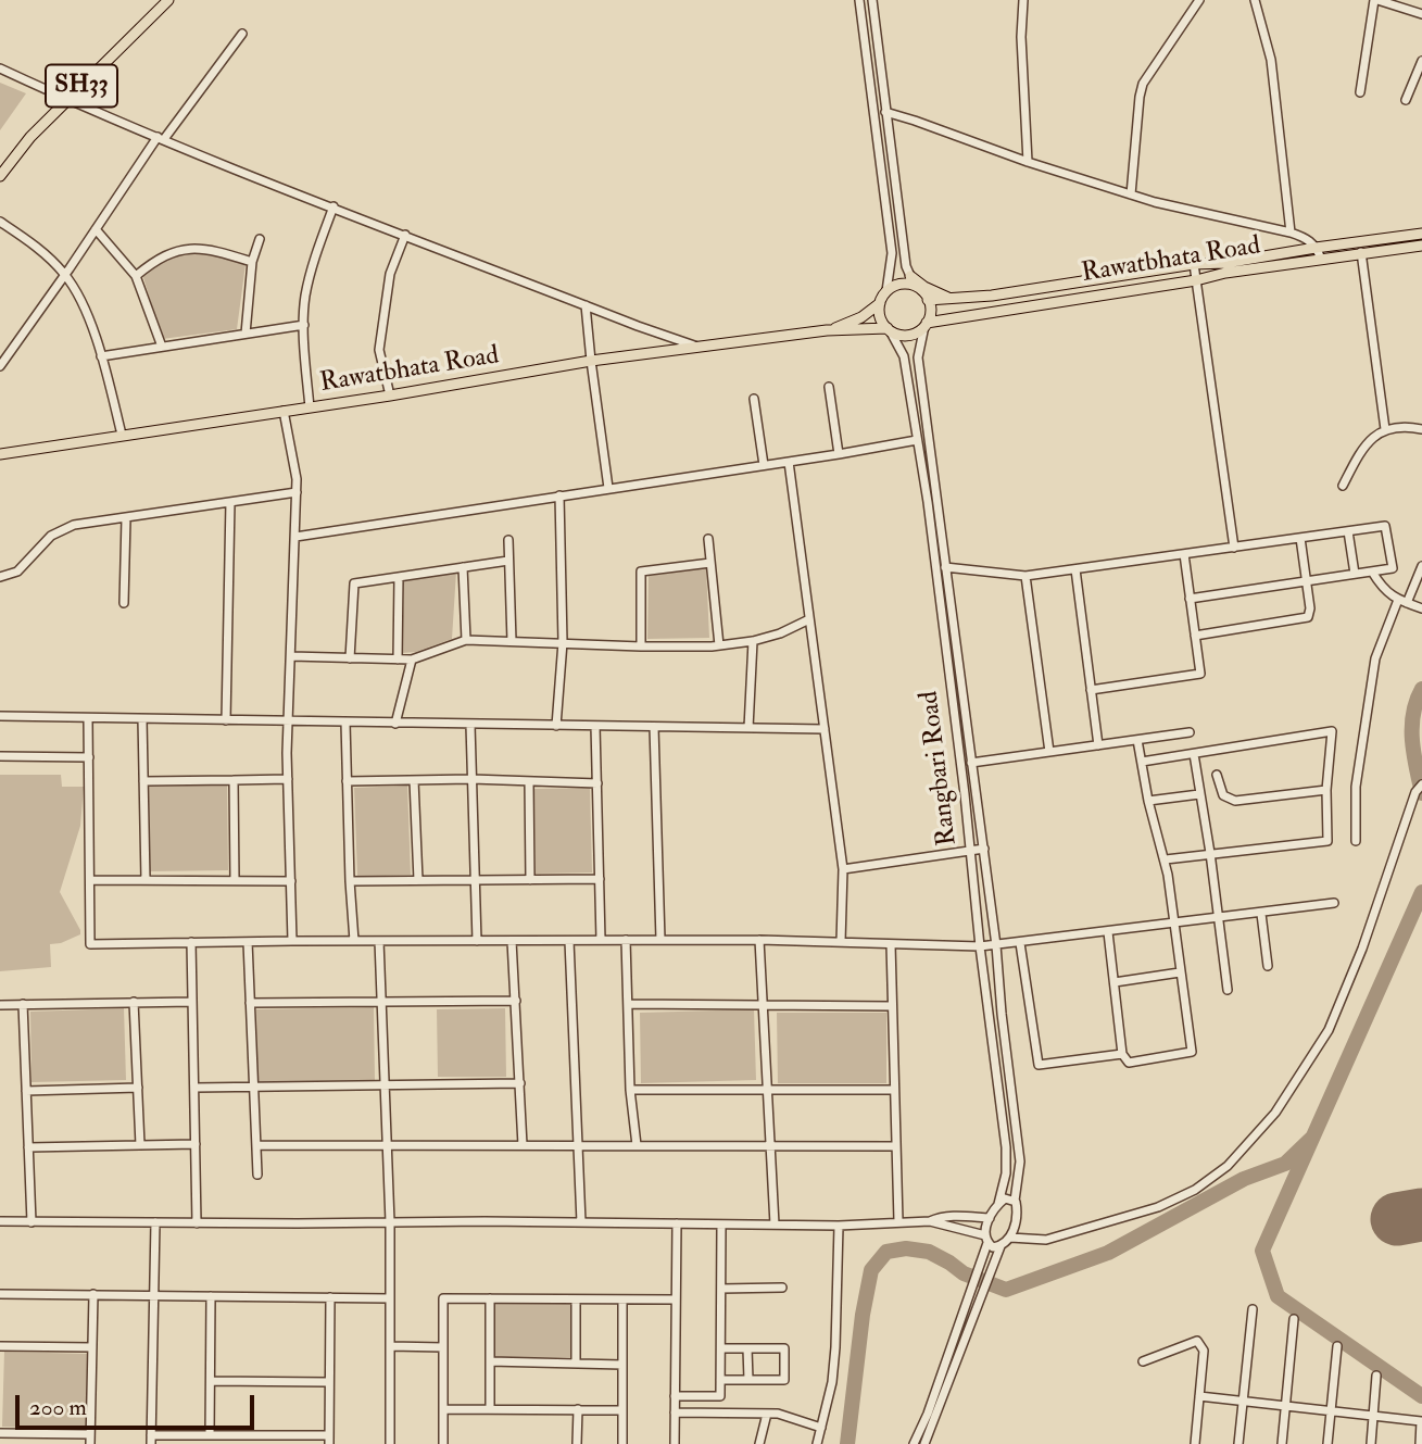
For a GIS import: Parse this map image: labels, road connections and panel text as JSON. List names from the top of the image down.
{
  "streets": {
    "main road": ["SH33", "Rawatbhata Road"],
    "street": ["Rangbari Road"]
  },
  "crossings": [
    ["Rawatbhata Road", "Rangbari Road"]
  ],
  "scale_bar": "200 m"
}
